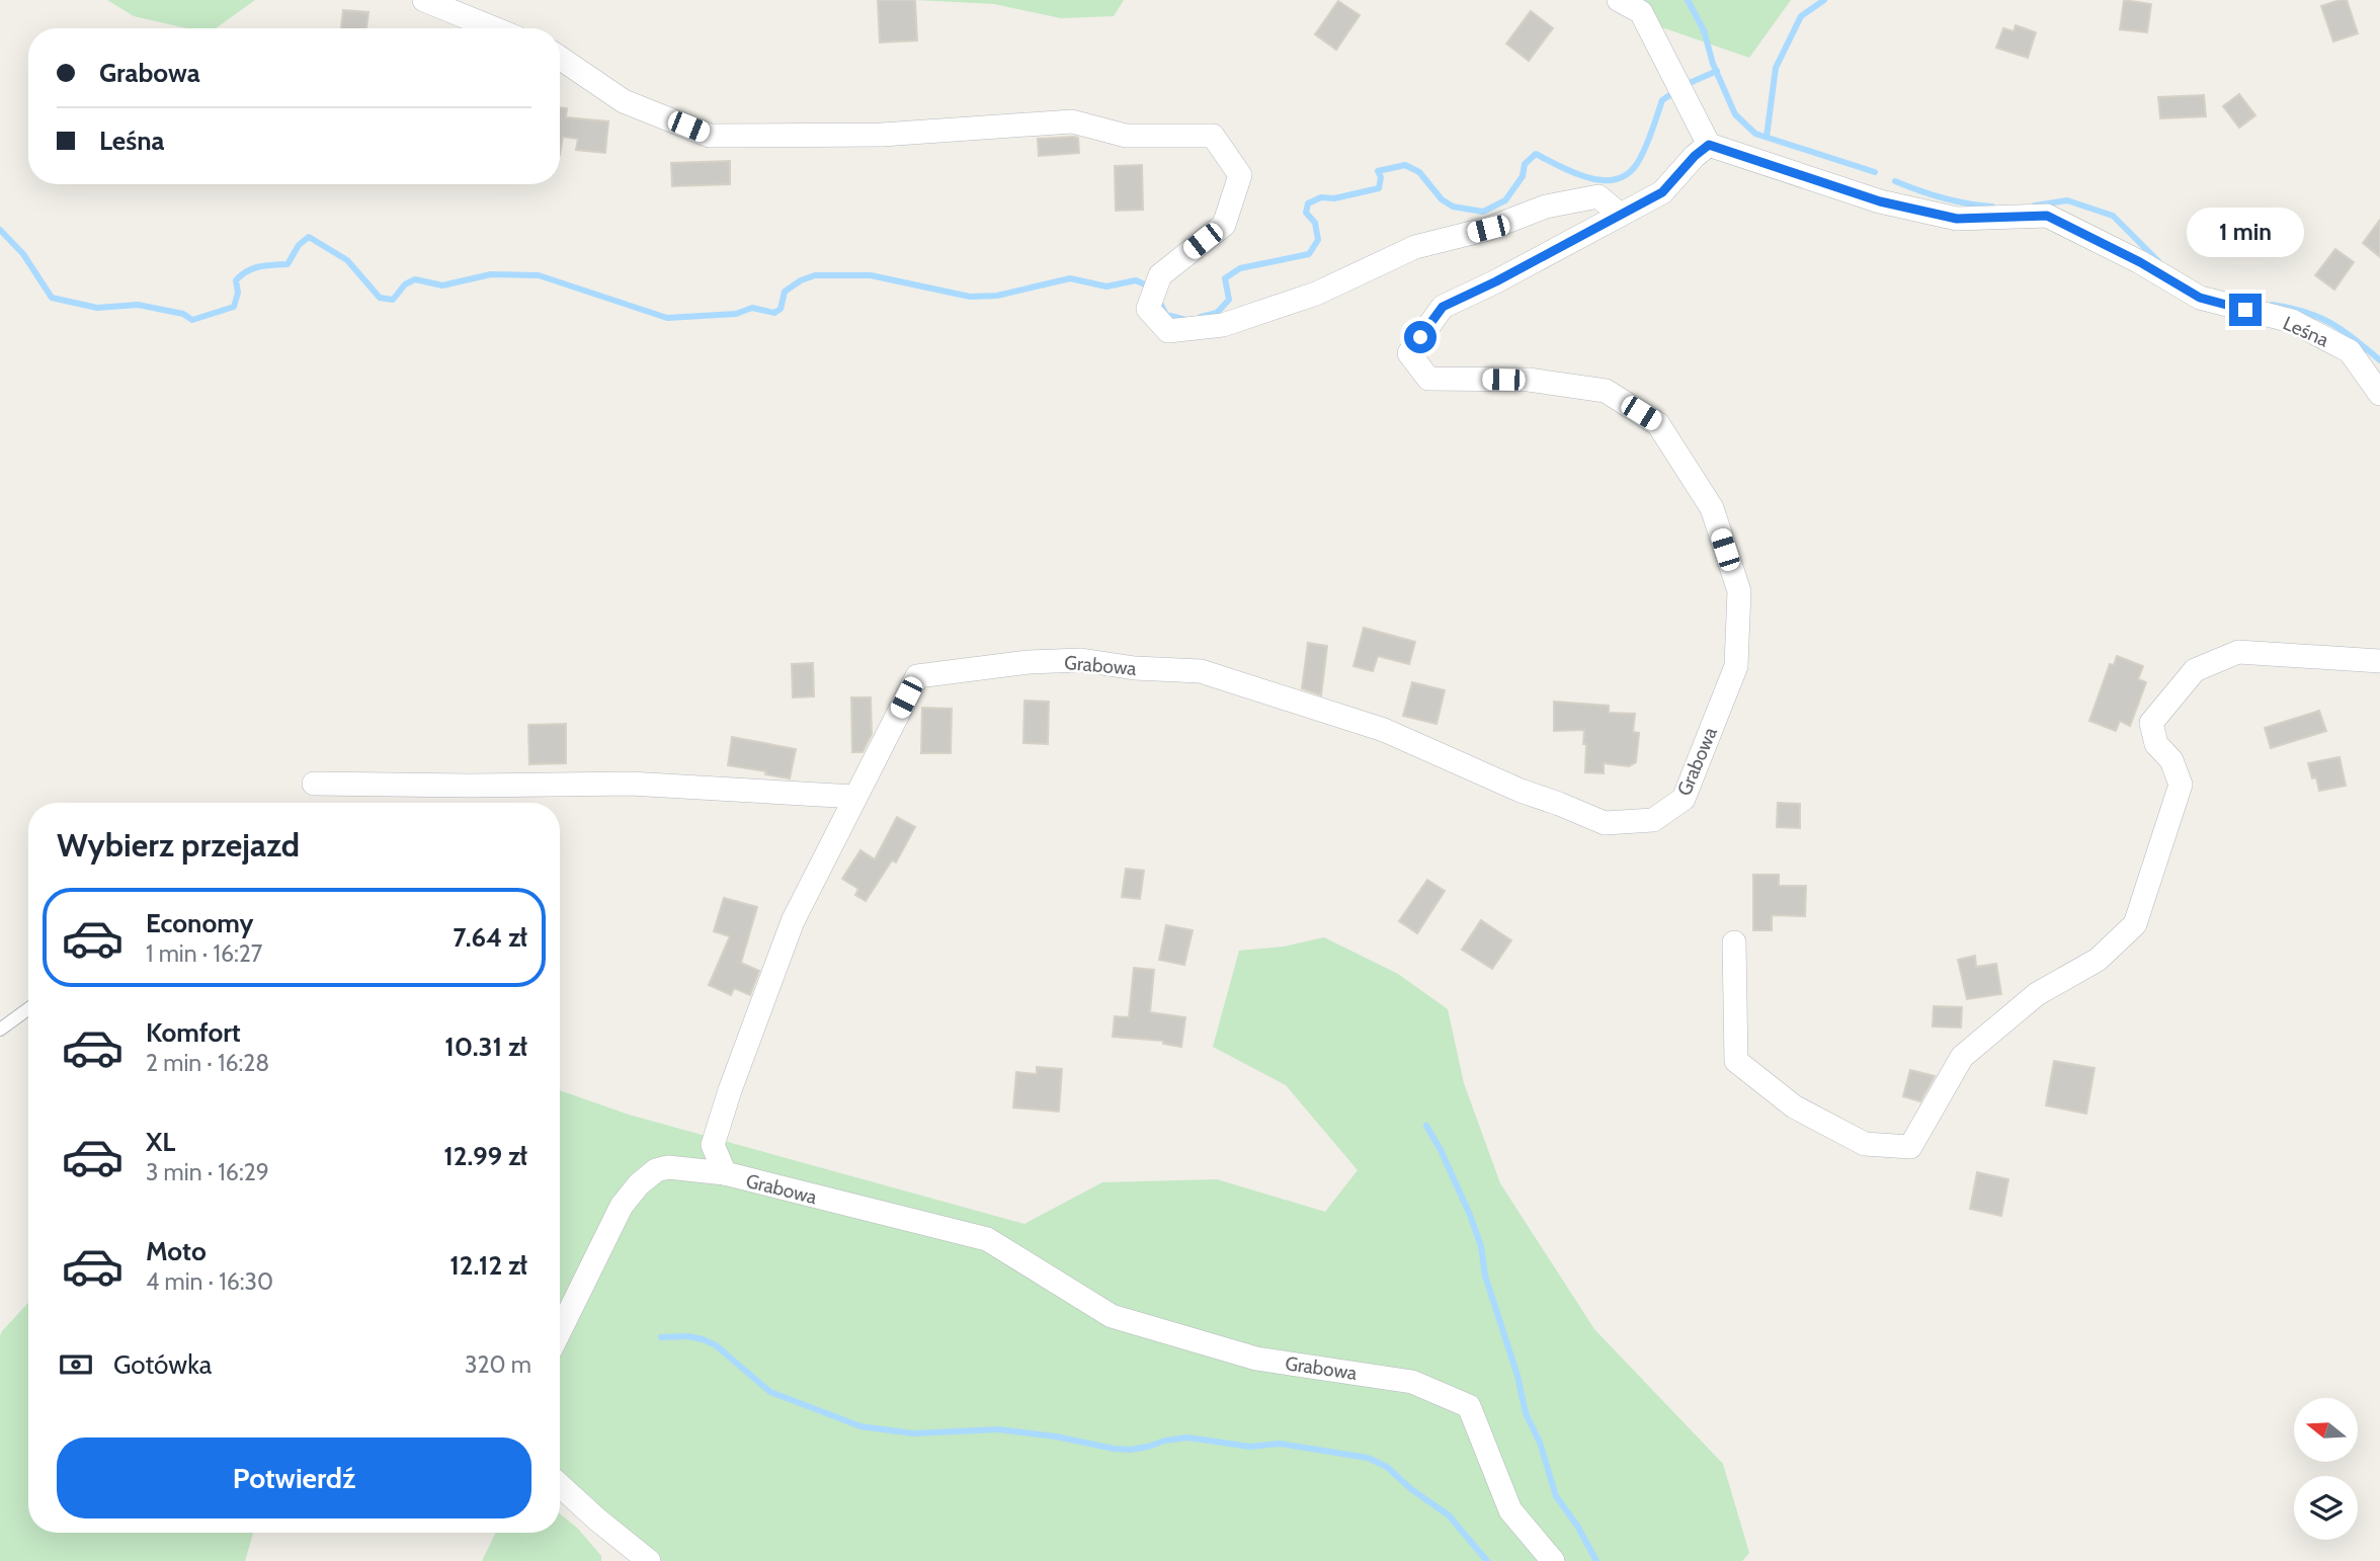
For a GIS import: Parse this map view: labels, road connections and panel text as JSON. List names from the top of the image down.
{
  "streets": {
    "street": ["Leśna", "Grabowa"]
  },
  "crossings": [
    ["Leśna", "Grabowa"]
  ],
  "north": "left",
  "page": {
    "banner": ["Grabowa", "Leśna"],
    "bubble": "1 min",
    "heading": "Wybierz przejazd",
    "list": [
      {
        "name": "Economy",
        "note": "1 min · 16:27",
        "value": "7.64 zł"
      },
      {
        "name": "Komfort",
        "note": "2 min · 16:28",
        "value": "10.31 zł"
      },
      {
        "name": "XL",
        "note": "3 min · 16:29",
        "value": "12.99 zł"
      },
      {
        "name": "Moto",
        "note": "4 min · 16:30",
        "value": "12.12 zł"
      }
    ],
    "pay": ["Gotówka", "320 m"],
    "buttons": "Potwierdź"
  }
}
